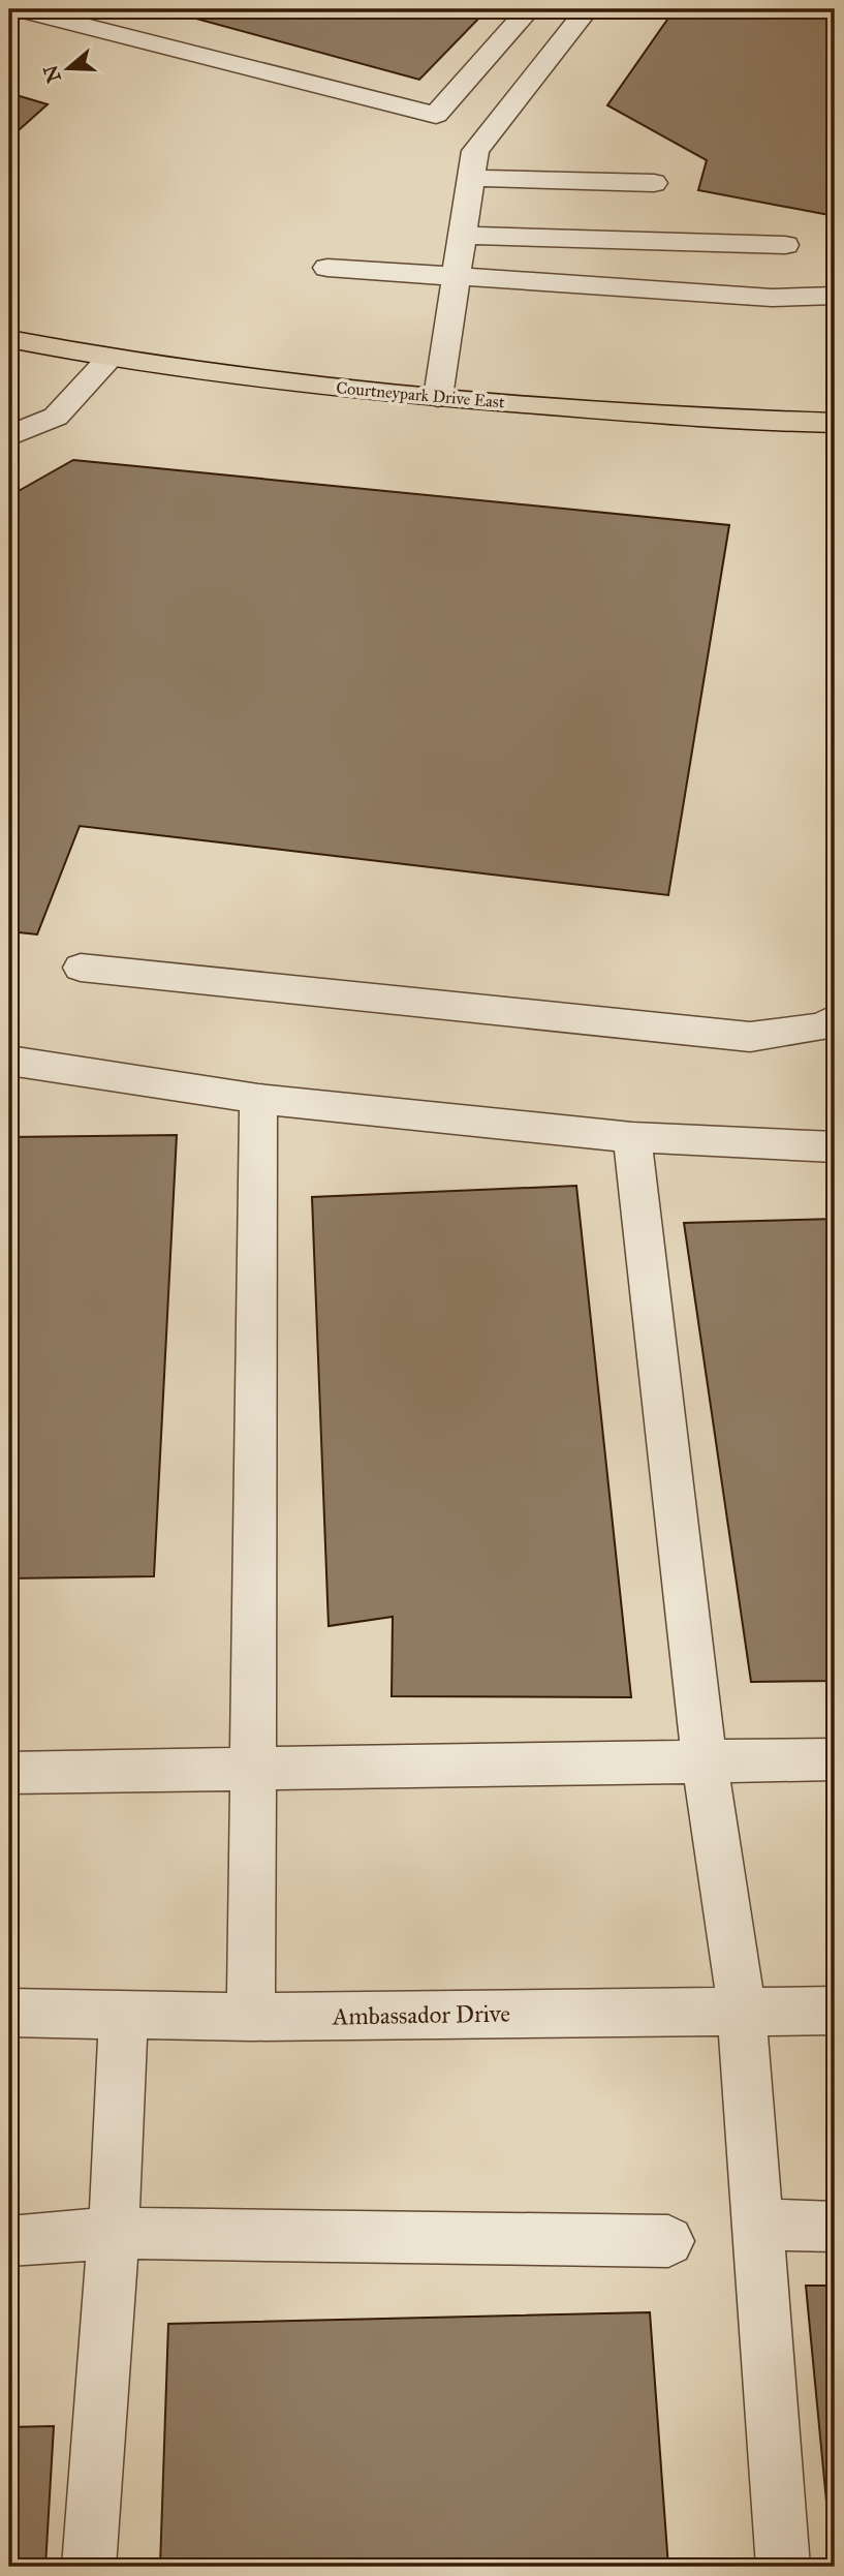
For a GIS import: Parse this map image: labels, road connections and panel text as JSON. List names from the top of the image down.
{
  "streets": {
    "main road": ["Courtneypark Drive East"],
    "street": ["Ambassador Drive"]
  },
  "north": "left"
}
